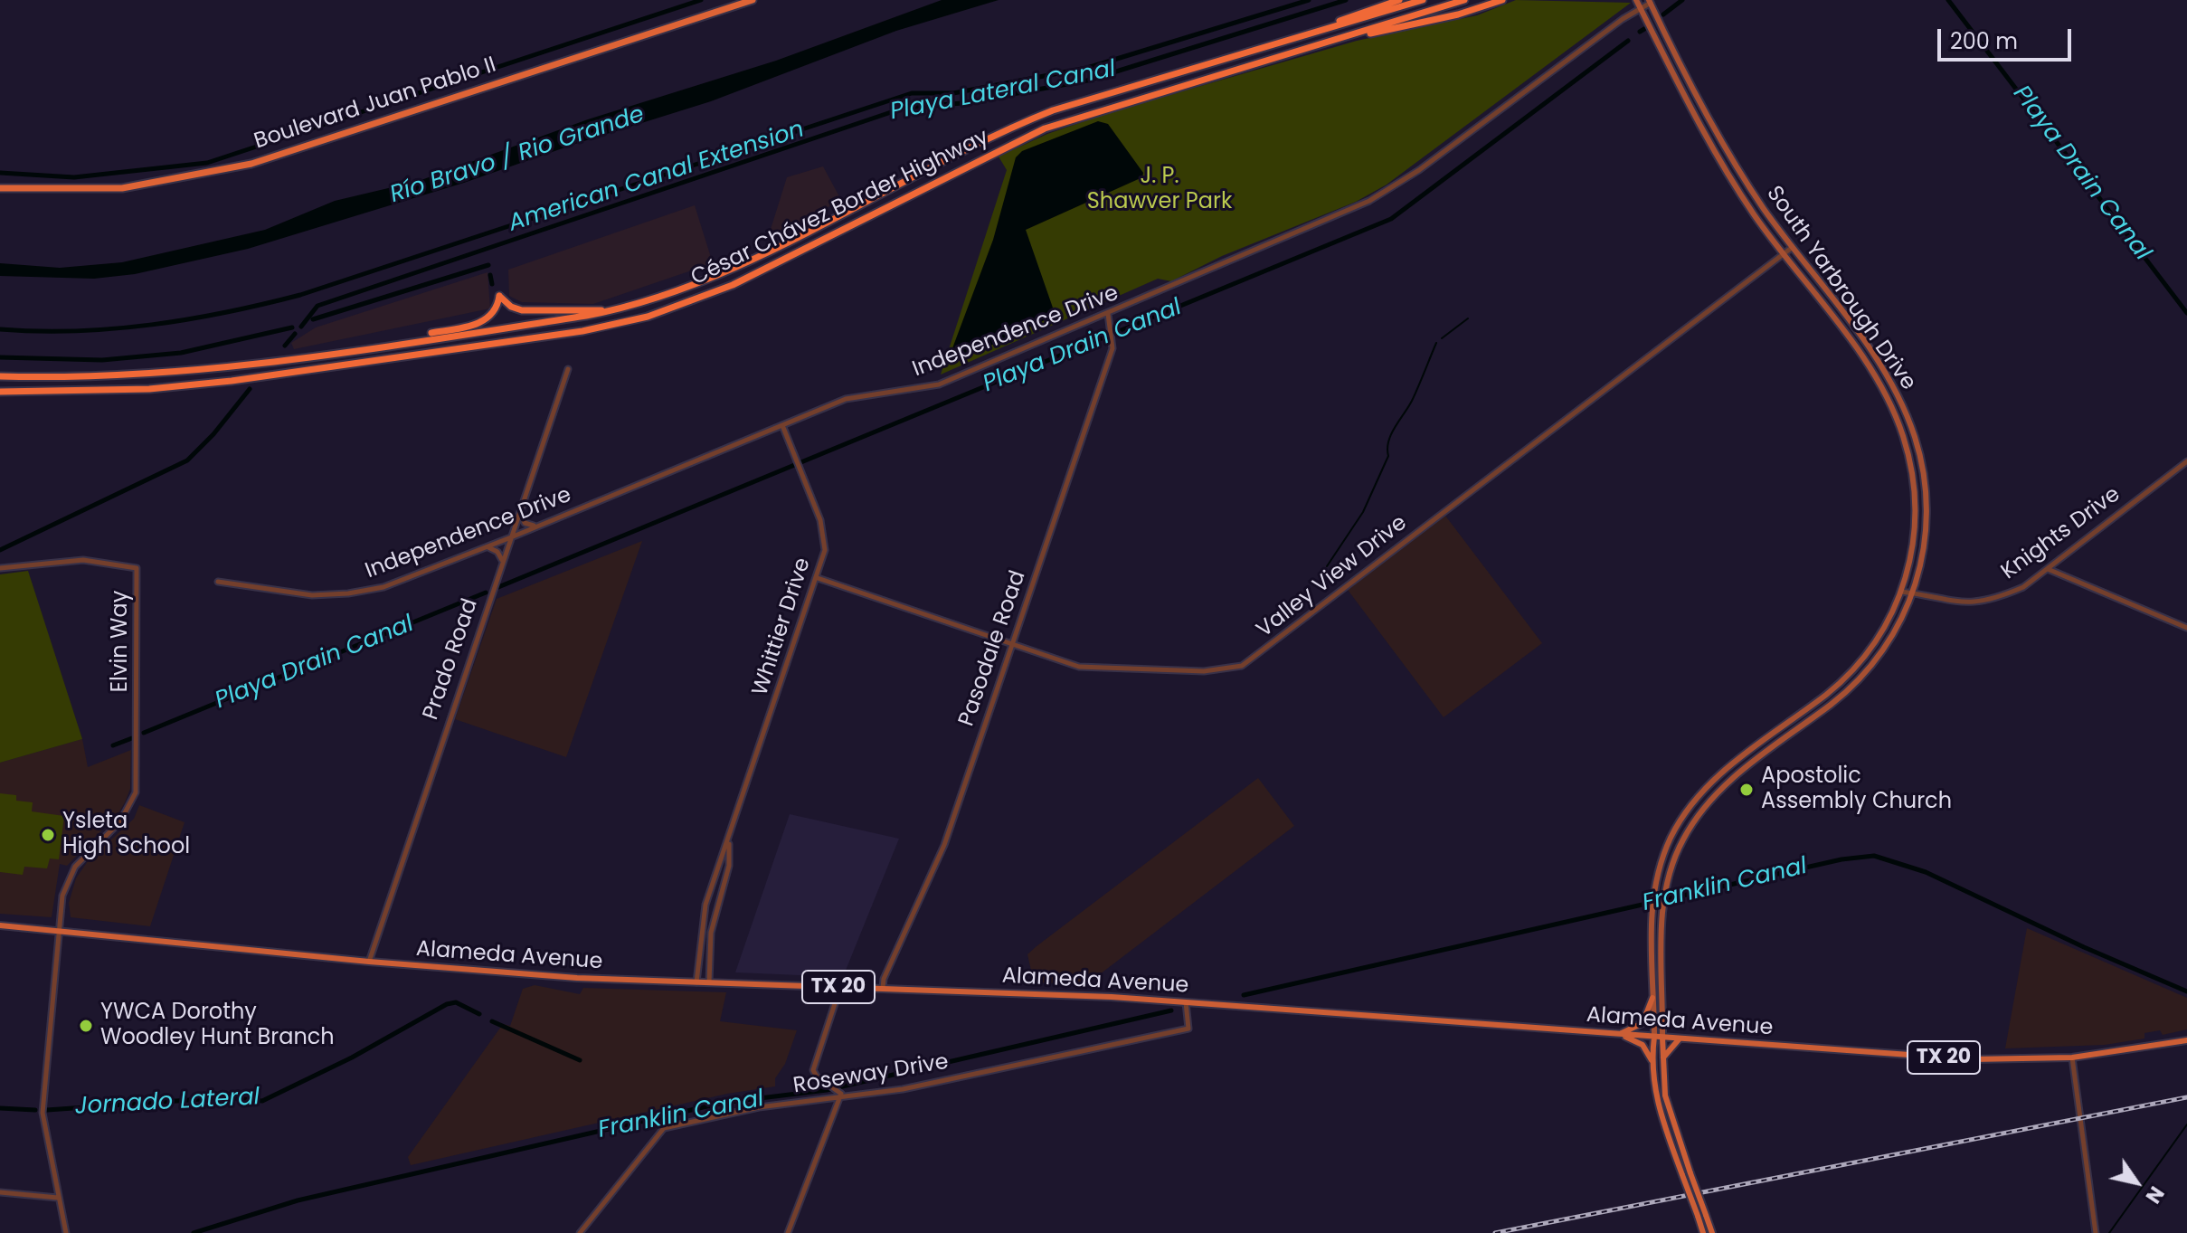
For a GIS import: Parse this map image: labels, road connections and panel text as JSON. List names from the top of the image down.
{
  "streets": {
    "highway": ["Boulevard Juan Pablo II", "César Chávez Border Highway"],
    "main road": ["South Yarbrough Drive", "Alameda Avenue", "TX 20"],
    "street": [
      "Independence Drive",
      "Knights Drive",
      "Valley View Drive",
      "Whittier Drive",
      "Elvin Way",
      "Pasodale Road",
      "Prado Road",
      "Roseway Drive"
    ]
  },
  "crossings": [
    ["South Yarbrough Drive", "Independence Drive"],
    ["South Yarbrough Drive", "Knights Drive"],
    ["South Yarbrough Drive", "Valley View Drive"],
    ["South Yarbrough Drive", "Alameda Avenue"],
    ["Independence Drive", "Whittier Drive"],
    ["Independence Drive", "Pasodale Road"],
    ["Independence Drive", "Prado Road"],
    ["Valley View Drive", "Whittier Drive"],
    ["Valley View Drive", "Pasodale Road"],
    ["Whittier Drive", "Alameda Avenue"],
    ["Elvin Way", "Alameda Avenue"],
    ["Pasodale Road", "Alameda Avenue"],
    ["Prado Road", "Alameda Avenue"],
    ["Alameda Avenue", "Roseway Drive"]
  ],
  "water": [
    "Playa Lateral Canal",
    "Río Bravo / Rio Grande",
    "Playa Drain Canal",
    "American Canal Extension",
    "Franklin Canal",
    "Jornado Lateral"
  ],
  "parks": ["J. P. Shawver Park"],
  "places": ["Apostolic Assembly Church", "Ysleta High School", "YWCA Dorothy Woodley Hunt Branch"],
  "scale_bar": "200 m",
  "north": "bottom right"
}
